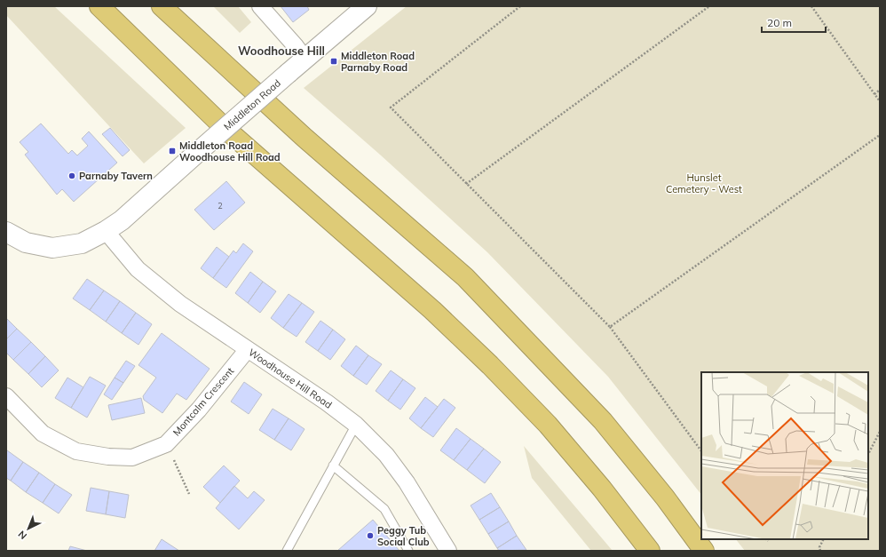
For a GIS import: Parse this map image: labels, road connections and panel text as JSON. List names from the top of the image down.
{
  "streets": {
    "street": ["Middleton Road", "Woodhouse Hill Road", "Montcalm Crescent"]
  },
  "crossings": [
    ["Middleton Road", "Woodhouse Hill Road"],
    ["Woodhouse Hill Road", "Montcalm Crescent"]
  ],
  "districts": ["Woodhouse Hill"],
  "parks": ["Hunslet Cemetery - West"],
  "places": {
    "transit": ["Middleton Road Parnaby Road", "Middleton Road Woodhouse Hill Road"],
    "other": ["Parnaby Tavern", "Peggy Tub Social Club"]
  },
  "house_numbers": ["2"],
  "scale_bar": "20 m",
  "north": "bottom left"
}
